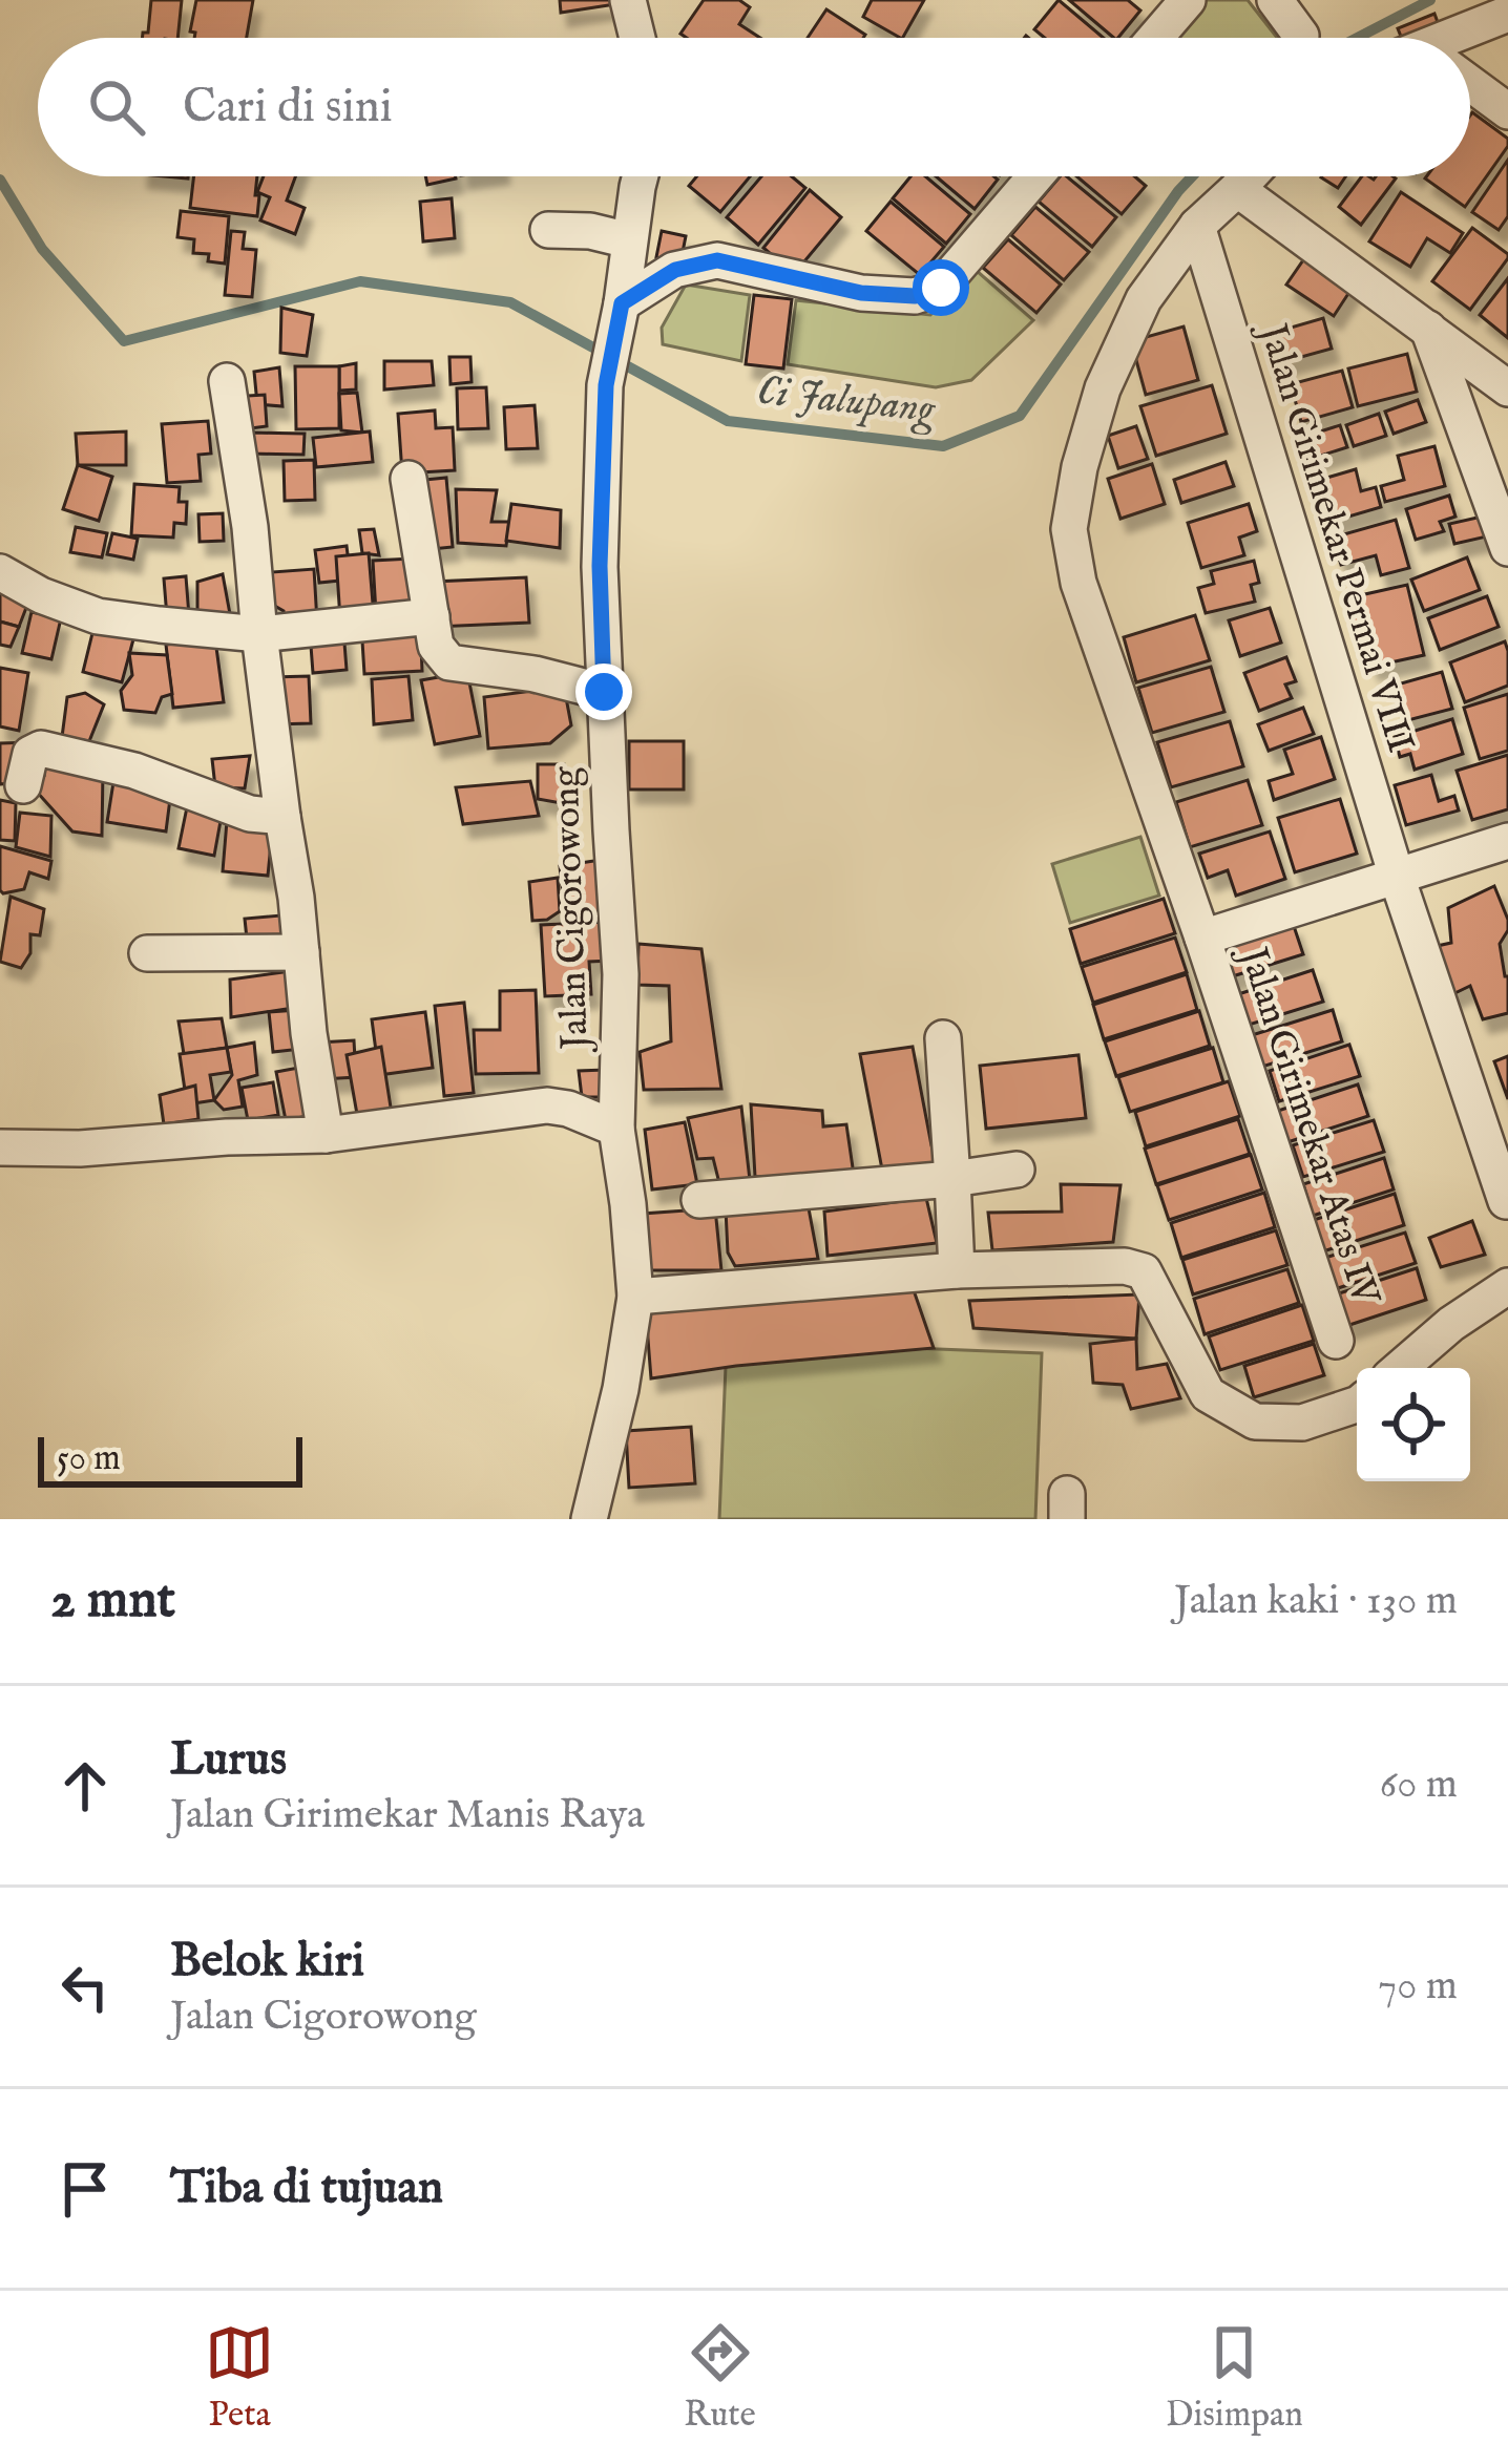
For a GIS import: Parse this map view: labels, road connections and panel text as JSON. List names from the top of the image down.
{
  "streets": {
    "street": ["Jalan Girimekar Permai VIII", "Jalan Cigorowong", "Jalan Girimekar Atas IV"]
  },
  "crossings": [
    ["Jalan Girimekar Permai VIII", "Jalan Girimekar Atas IV"]
  ],
  "water": ["Ci Jalupang"],
  "scale_bar": "50 m",
  "page": {
    "search": "Cari di sini",
    "scale": "50 m",
    "heading": ["2 mnt", "Jalan kaki · 130 m"],
    "list": [
      ["Lurus", "Jalan Girimekar Manis Raya", "60 m"],
      ["Belok kiri", "Jalan Cigorowong", "70 m"],
      "Tiba di tujuan"
    ],
    "nav": ["Peta", "Rute", "Disimpan"]
  }
}
